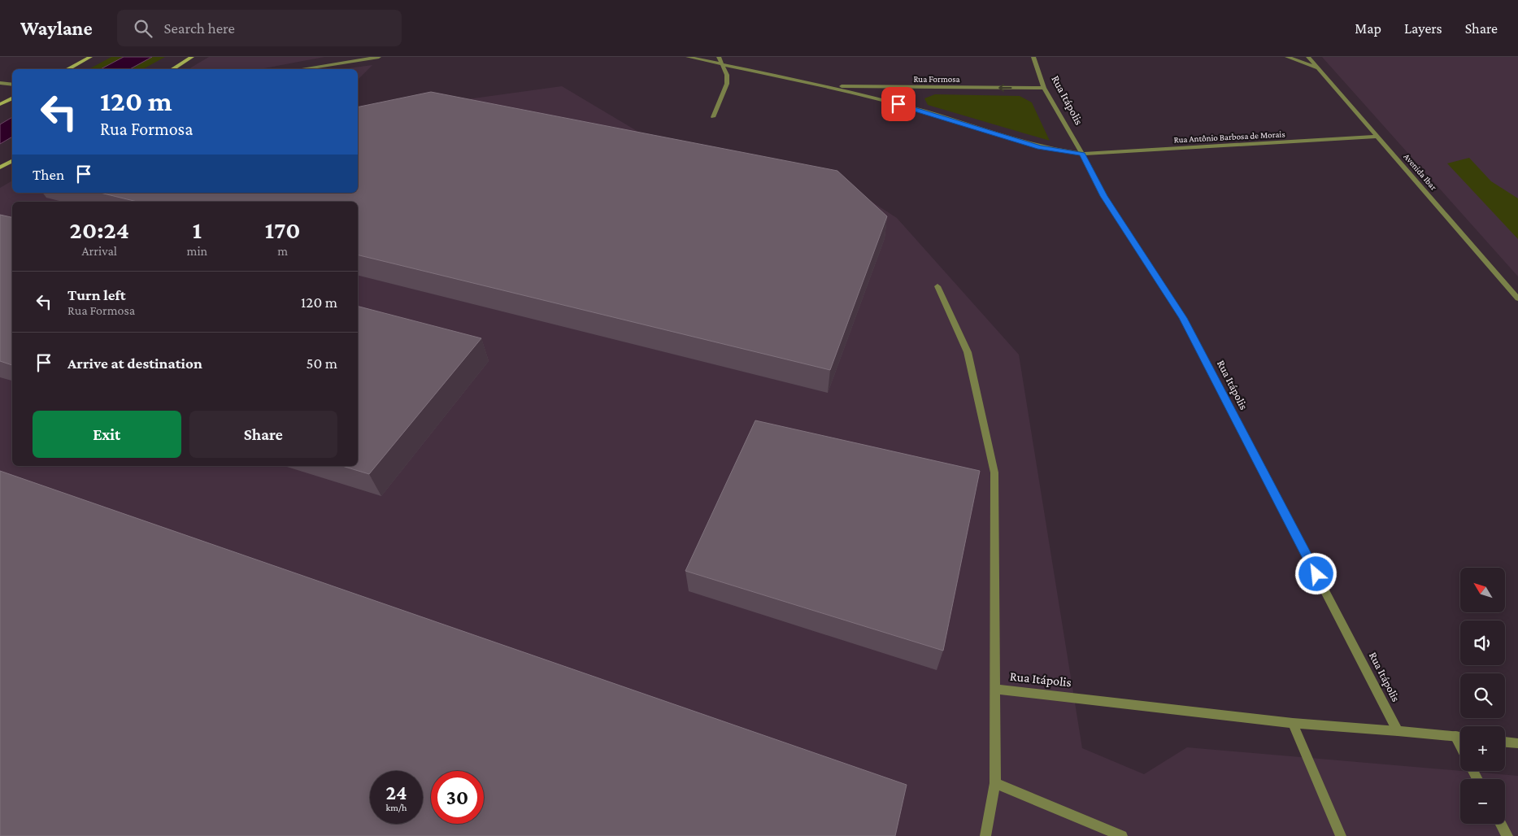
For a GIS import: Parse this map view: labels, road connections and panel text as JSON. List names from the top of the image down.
{
  "streets": {
    "street": [
      "Rua Formosa",
      "Rua Itápolis",
      "Rua Antônio Barbosa de Morais",
      "Avenida Ibar"
    ]
  },
  "crossings": [
    ["Rua Formosa", "Rua Itápolis"],
    ["Rua Formosa", "Rua Antônio Barbosa de Morais"],
    ["Rua Itápolis", "Rua Antônio Barbosa de Morais"],
    ["Rua Antônio Barbosa de Morais", "Avenida Ibar"]
  ],
  "north": "top left",
  "page": {
    "header": "Waylane",
    "search": "Search here",
    "nav": ["Map", "Layers", "Share"],
    "turn": ["120 m", "Rua Formosa"],
    "then": "Then",
    "eta": [
      "20:24",
      "Arrival",
      "1",
      "min",
      "170",
      "m"
    ],
    "list": [
      {
        "name": "Turn left",
        "note": "Rua Formosa",
        "value": "120 m"
      },
      {
        "name": "Arrive at destination",
        "value": "50 m"
      }
    ],
    "buttons": ["Exit", "Share"],
    "map_buttons": ["+", "−"],
    "speed": "24 km/h",
    "limit": "30"
  }
}
